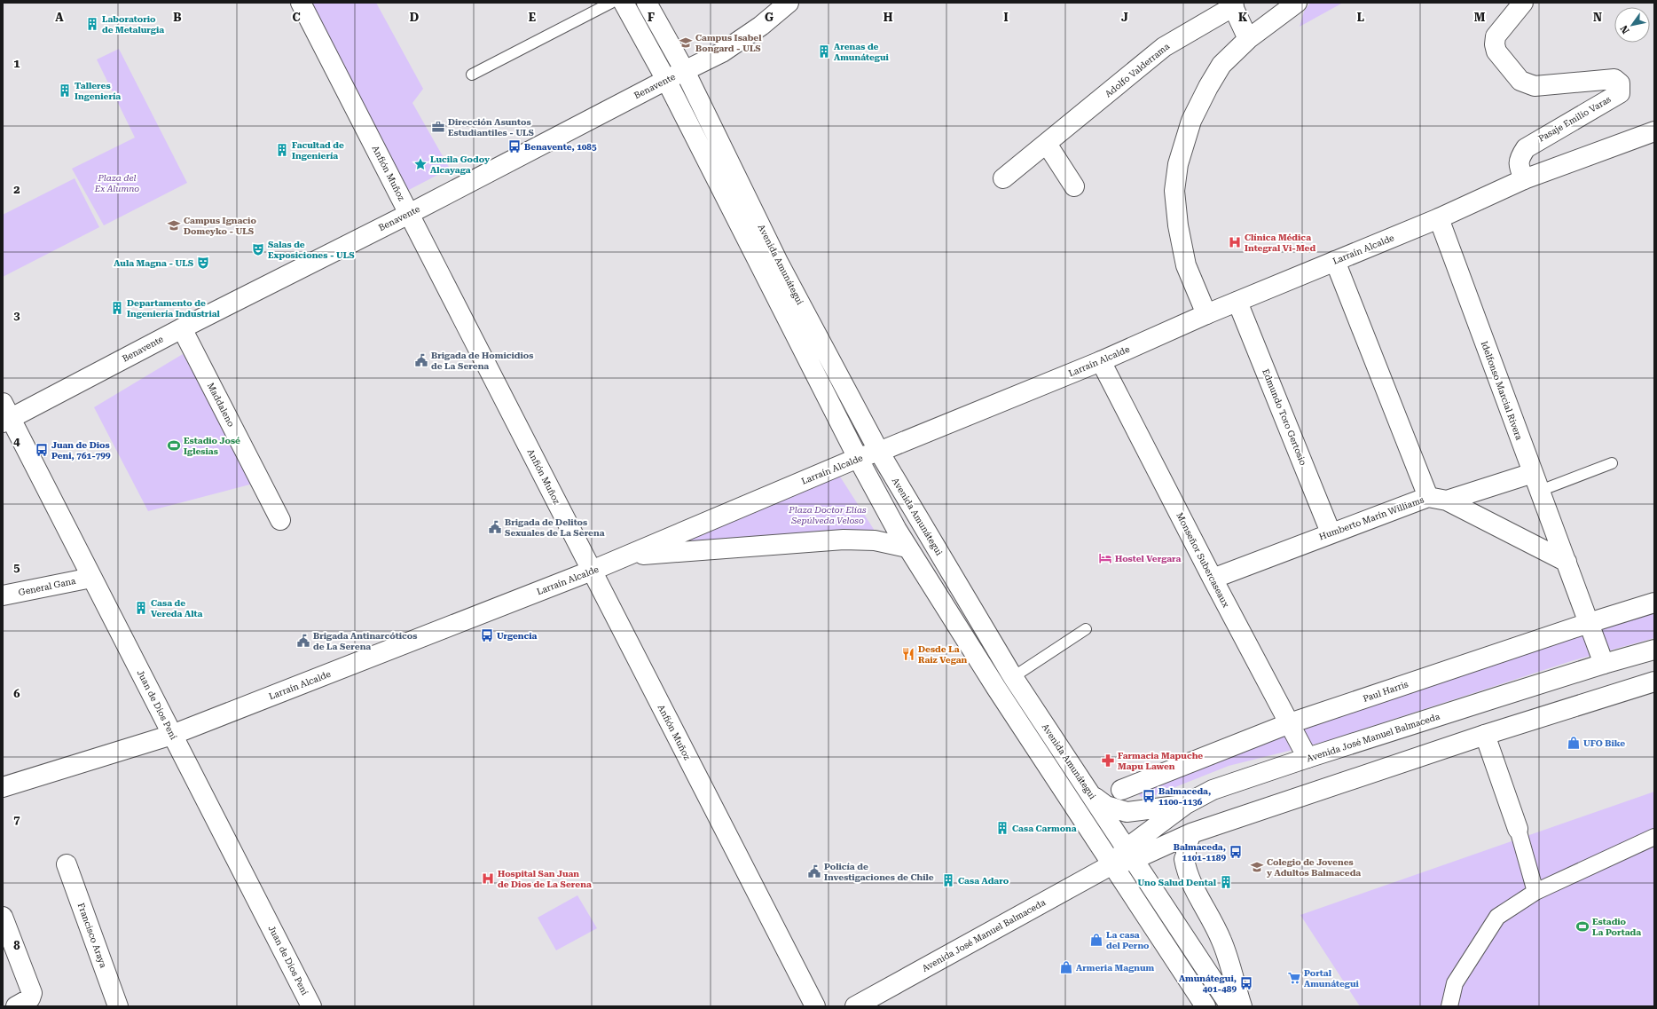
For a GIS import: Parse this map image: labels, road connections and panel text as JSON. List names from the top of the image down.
{
  "streets": {
    "main road": [
      "Adolfo Valderrama",
      "Benavente",
      "Pasaje Emilio Varas",
      "Anfión Muñoz",
      "Larraín Alcalde",
      "Avenida Amunátegui",
      "Idelfonso Marcial Rivera",
      "Maddaleno",
      "Edmundo Toro Gertosio",
      "Humberto Marín Williams",
      "Monseñor Subercaseaux",
      "General Gana",
      "Paul Harris",
      "Juan de Dios Pení",
      "Avenida José Manuel Balmaceda",
      "Francisco Araya"
    ]
  },
  "crossings": [
    ["Benavente", "Anfión Muñoz"],
    ["Benavente", "Avenida Amunátegui"],
    ["Benavente", "Maddaleno"],
    ["Benavente", "Juan de Dios Pení"],
    ["Pasaje Emilio Varas", "Larraín Alcalde"],
    ["Anfión Muñoz", "Larraín Alcalde"],
    ["Larraín Alcalde", "Avenida Amunátegui"],
    ["Larraín Alcalde", "Idelfonso Marcial Rivera"],
    ["Larraín Alcalde", "Edmundo Toro Gertosio"],
    ["Larraín Alcalde", "Monseñor Subercaseaux"],
    ["Larraín Alcalde", "Juan de Dios Pení"],
    ["Avenida Amunátegui", "Avenida José Manuel Balmaceda"],
    ["Idelfonso Marcial Rivera", "Humberto Marín Williams"],
    ["Idelfonso Marcial Rivera", "Paul Harris"],
    ["Idelfonso Marcial Rivera", "Avenida José Manuel Balmaceda"],
    ["Edmundo Toro Gertosio", "Humberto Marín Williams"],
    ["Humberto Marín Williams", "Monseñor Subercaseaux"],
    ["Monseñor Subercaseaux", "Paul Harris"],
    ["Monseñor Subercaseaux", "Avenida José Manuel Balmaceda"],
    ["General Gana", "Juan de Dios Pení"]
  ],
  "parks": ["Plaza del Ex Alumno", "Plaza Doctor Elías Sepúlveda Veloso"],
  "places": {
    "building": [
      "Laboratorio de Metalurgia",
      "Arenas de Amunátegui",
      "Talleres Ingeniería",
      "Facultad de Ingeniería",
      "Departamento de Ingeniería Industrial",
      "Casa de Vereda Alta",
      "Casa Carmona",
      "Casa Adaro",
      "Uno Salud Dental"
    ],
    "school or university": ["Campus Isabel Bongard - ULS", "Campus Ignacio Domeyko - ULS", "Colegio de Jovenes y Adultos Balmaceda"],
    "office": ["Dirección Asuntos Estudiantiles - ULS"],
    "bus stop": [
      "Benavente, 1085",
      "Juan de Dios Peni, 761-799",
      "Urgencia",
      "Balmaceda, 1100-1136",
      "Balmaceda, 1101-1189",
      "Amunátegui, 401-489"
    ],
    "place": ["Lucila Godoy Alcayaga"],
    "hospital": ["Clínica Médica Integral Vi-Med", "Hospital San Juan de Dios de La Serena"],
    "theatre": ["Salas de Exposiciones - ULS", "Aula Magna - ULS"],
    "public building": [
      "Brigada de Homicidios de La Serena",
      "Brigada de Delitos Sexuales de La Serena",
      "Brigada Antinarcóticos de La Serena",
      "Policía de Investigaciones de Chile"
    ],
    "sports": ["Estadio José Iglesias", "Estadio La Portada"],
    "hotel": ["Hostel Vergara"],
    "restaurant": ["Desde La Raiz Vegan"],
    "shop": ["UFO Bike", "La casa del Perno", "Armeria Magnum"],
    "pharmacy": ["Farmacia Mapuche Mapu Lawen"],
    "supermarket": ["Portal Amunátegui"]
  },
  "north": "bottom left",
  "grid": {
    "columns": [
      "A",
      "B",
      "C",
      "D",
      "E",
      "F",
      "G",
      "H",
      "I",
      "J",
      "K",
      "L",
      "M",
      "N"
    ],
    "rows": [
      "1",
      "2",
      "3",
      "4",
      "5",
      "6",
      "7",
      "8"
    ]
  }
}
